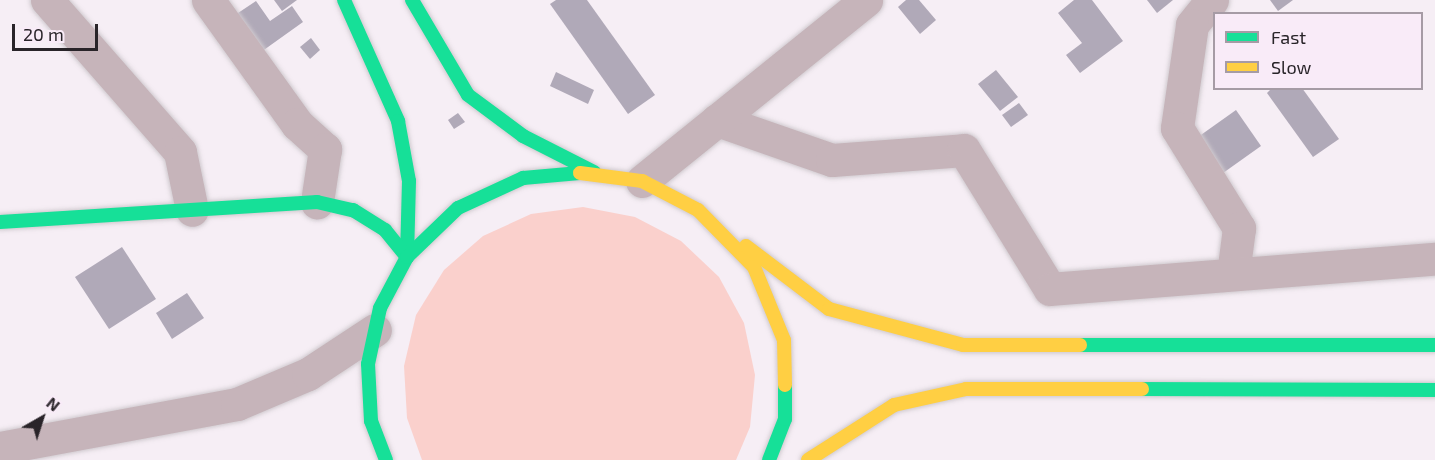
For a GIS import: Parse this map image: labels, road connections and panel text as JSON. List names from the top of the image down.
{
  "legend": ["Fast", "Slow"],
  "scale_bar": "20 m",
  "north": "top right"
}
